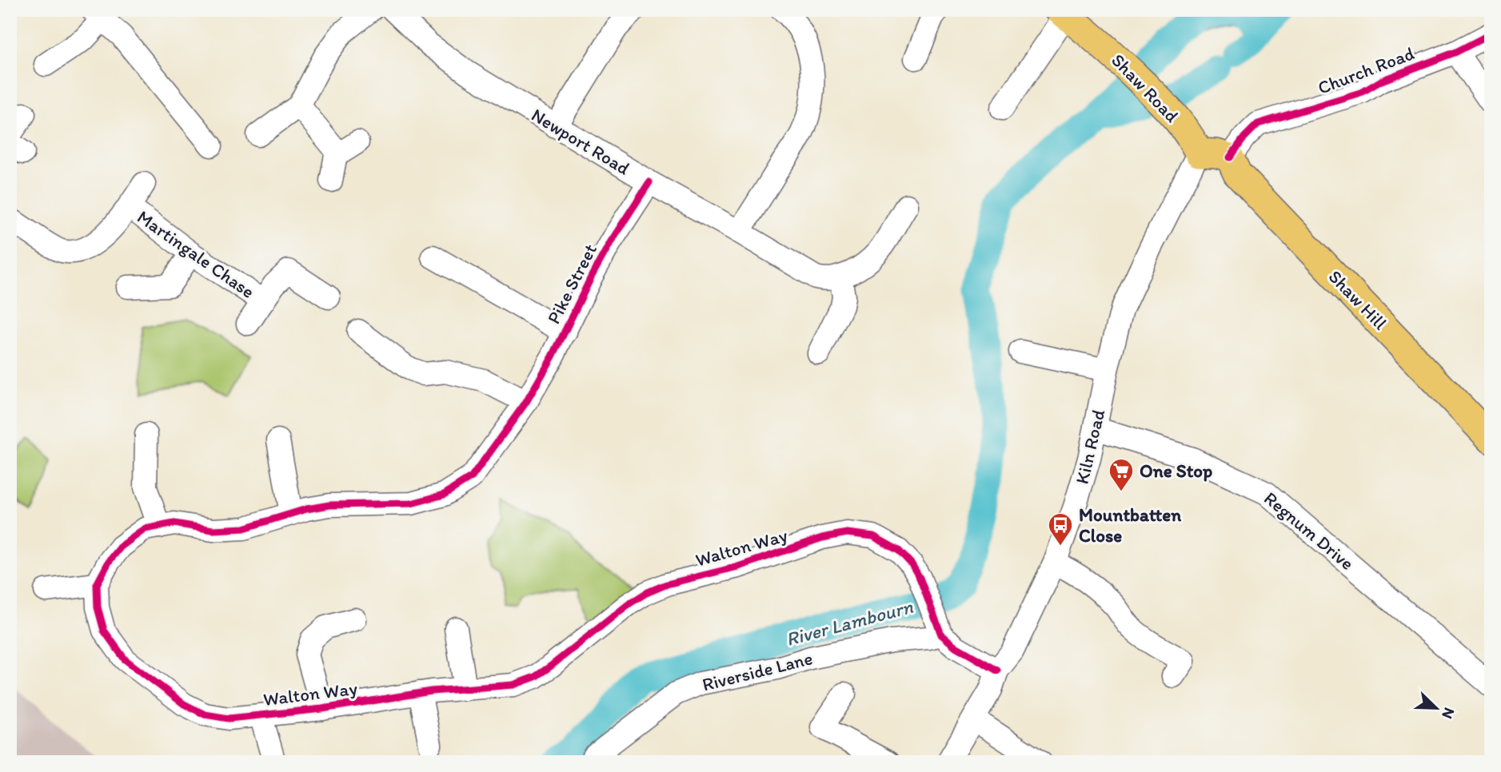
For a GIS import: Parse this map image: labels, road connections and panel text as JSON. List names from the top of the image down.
{
  "streets": {
    "main road": ["Shaw Road", "Shaw Hill"],
    "street": [
      "Church Road",
      "Newport Road",
      "Martingale Chase",
      "Pike Street",
      "Kiln Road",
      "Regnum Drive",
      "Walton Way",
      "Riverside Lane"
    ]
  },
  "crossings": [
    ["Church Road", "Shaw Hill"],
    ["Shaw Road", "Kiln Road"],
    ["Newport Road", "Pike Street"],
    ["Kiln Road", "Regnum Drive"],
    ["Walton Way", "Riverside Lane"]
  ],
  "water": ["River Lambourn"],
  "places": {
    "supermarket": ["One Stop"],
    "bus stop": ["Mountbatten Close"]
  },
  "north": "bottom right"
}
